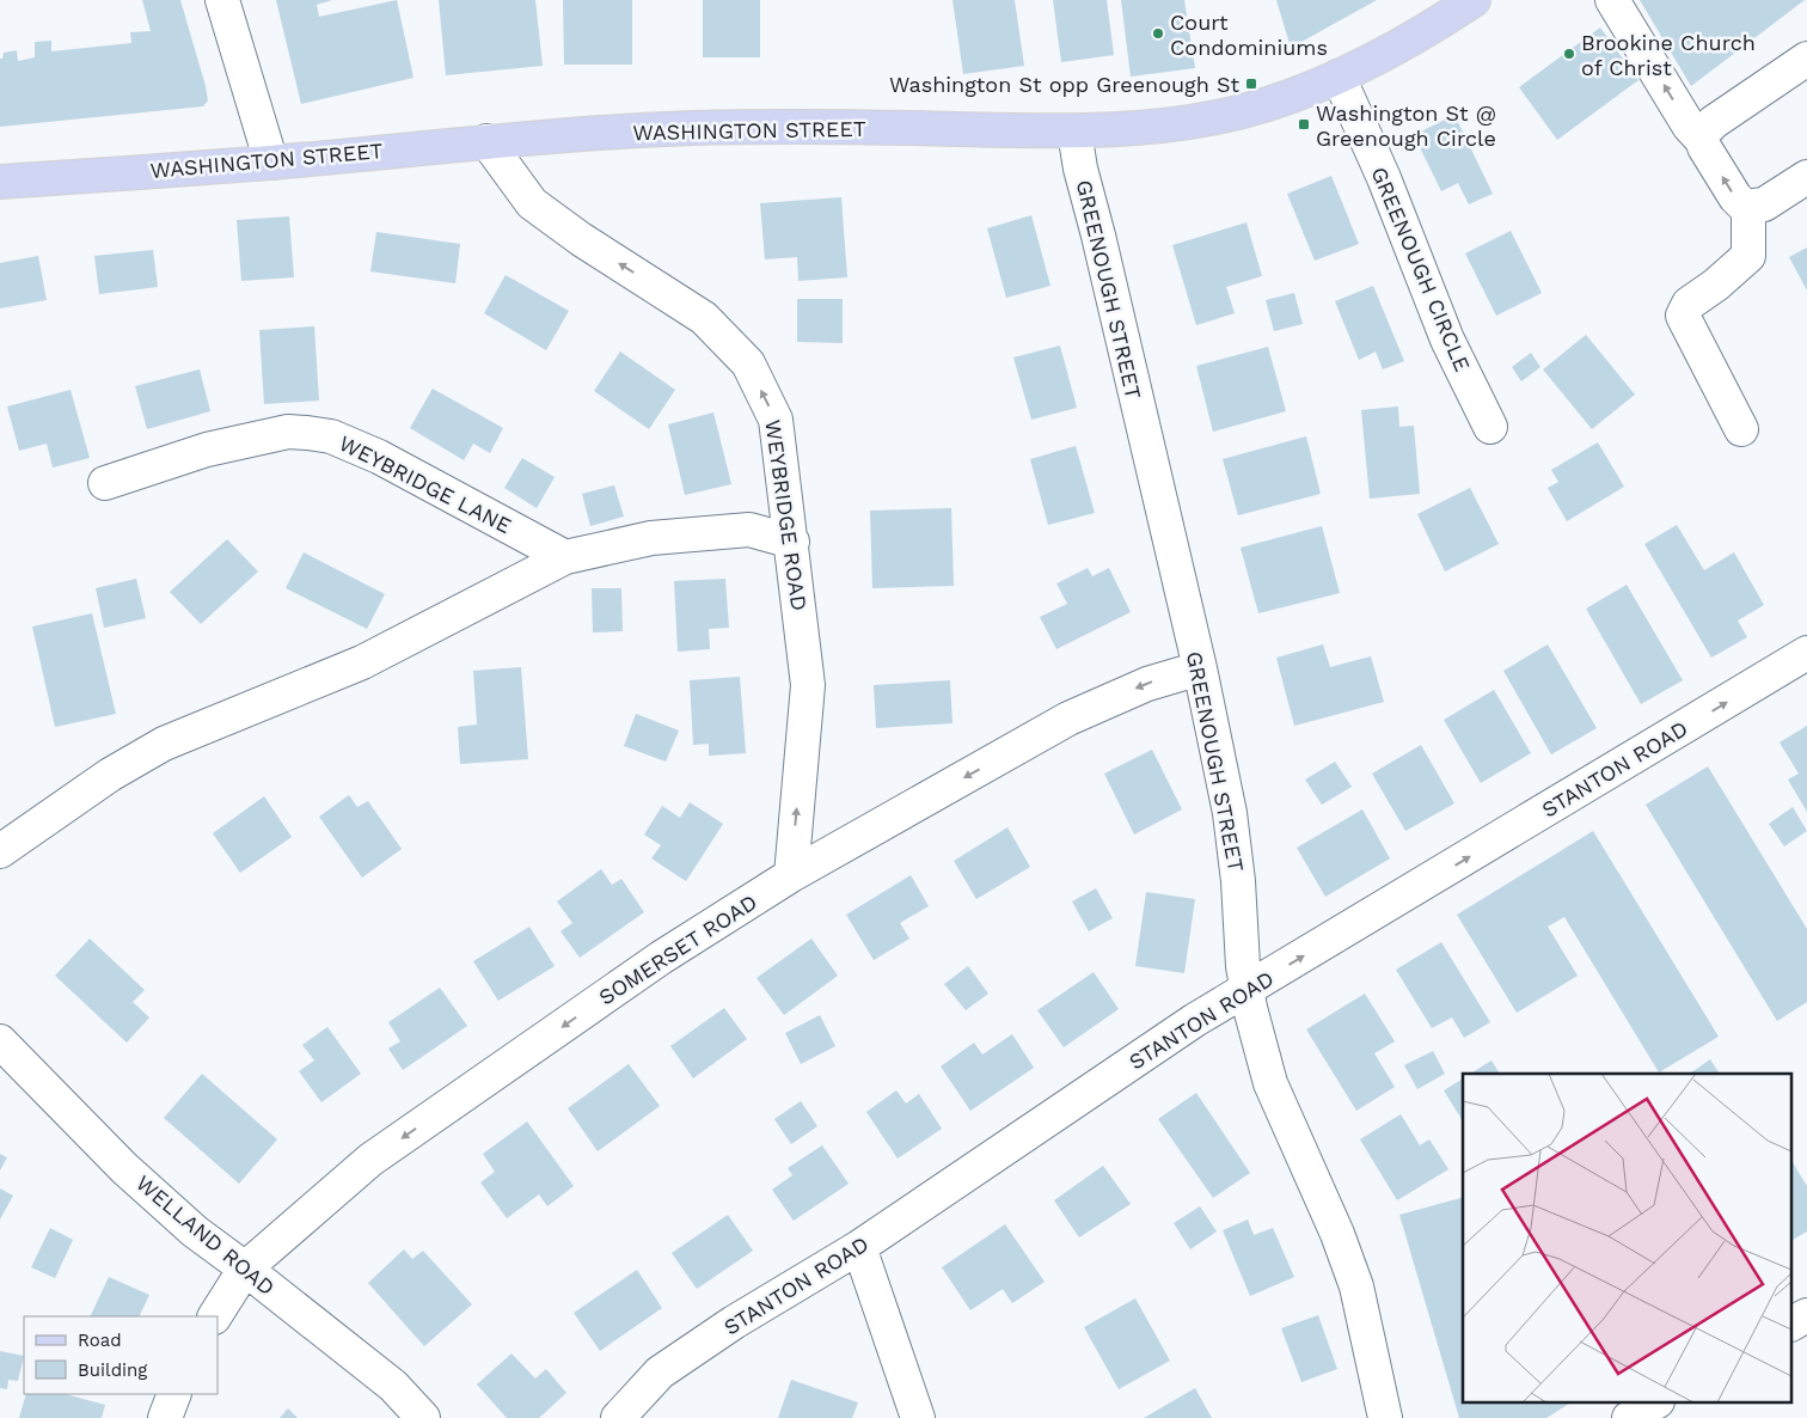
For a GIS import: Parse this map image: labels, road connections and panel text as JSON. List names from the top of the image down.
{
  "streets": {
    "main road": ["WASHINGTON STREET"],
    "street": [
      "GREENOUGH CIRCLE",
      "GREENOUGH STREET",
      "WEYBRIDGE LANE",
      "WEYBRIDGE ROAD",
      "STANTON ROAD",
      "SOMERSET ROAD",
      "WELLAND ROAD"
    ]
  },
  "crossings": [
    ["WASHINGTON STREET", "GREENOUGH CIRCLE"],
    ["WASHINGTON STREET", "GREENOUGH STREET"],
    ["WASHINGTON STREET", "WEYBRIDGE ROAD"],
    ["GREENOUGH STREET", "STANTON ROAD"],
    ["GREENOUGH STREET", "SOMERSET ROAD"],
    ["WEYBRIDGE ROAD", "SOMERSET ROAD"],
    ["SOMERSET ROAD", "WELLAND ROAD"]
  ],
  "one_way": ["WEYBRIDGE ROAD", "STANTON ROAD", "SOMERSET ROAD"],
  "places": {
    "other": ["Court Condominiums", "Brookine Church of Christ"],
    "transit": ["Washington St opp Greenough St", "Washington St @ Greenough Circle"]
  },
  "legend": ["Road", "Building"]
}
